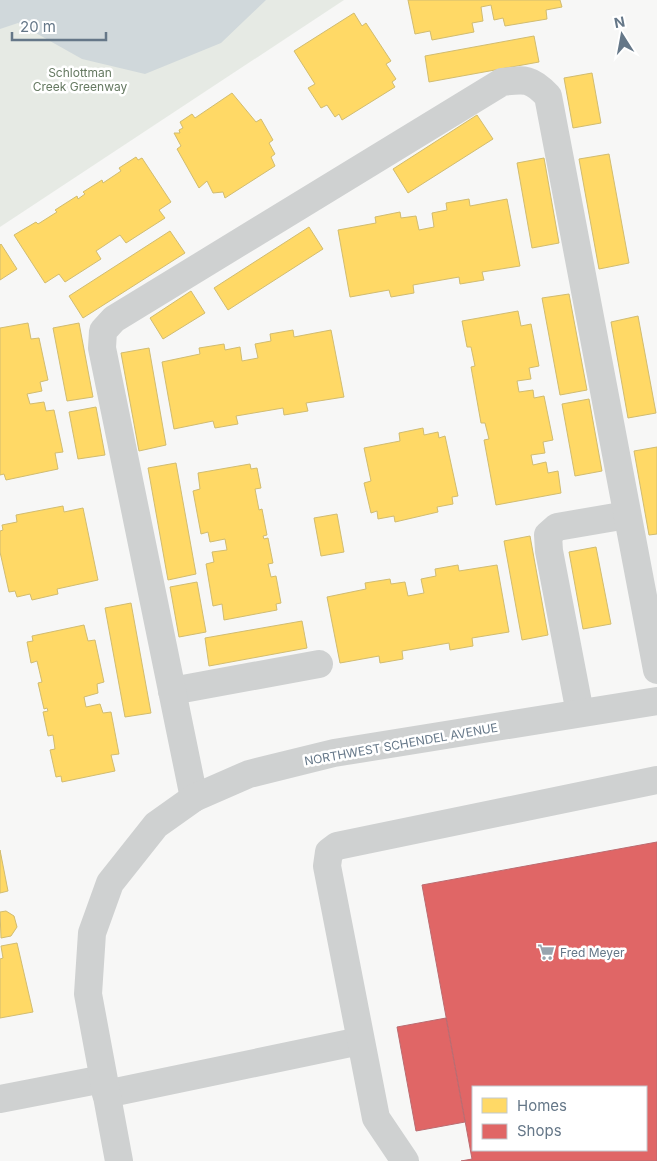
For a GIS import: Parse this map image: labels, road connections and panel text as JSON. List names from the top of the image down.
{
  "streets": {
    "street": ["NORTHWEST SCHENDEL AVENUE"]
  },
  "parks": ["Schlottman Creek Greenway"],
  "places": {
    "supermarket": ["Fred Meyer"]
  },
  "legend": ["Homes", "Shops"],
  "scale_bar": "20 m",
  "north": "top"
}
